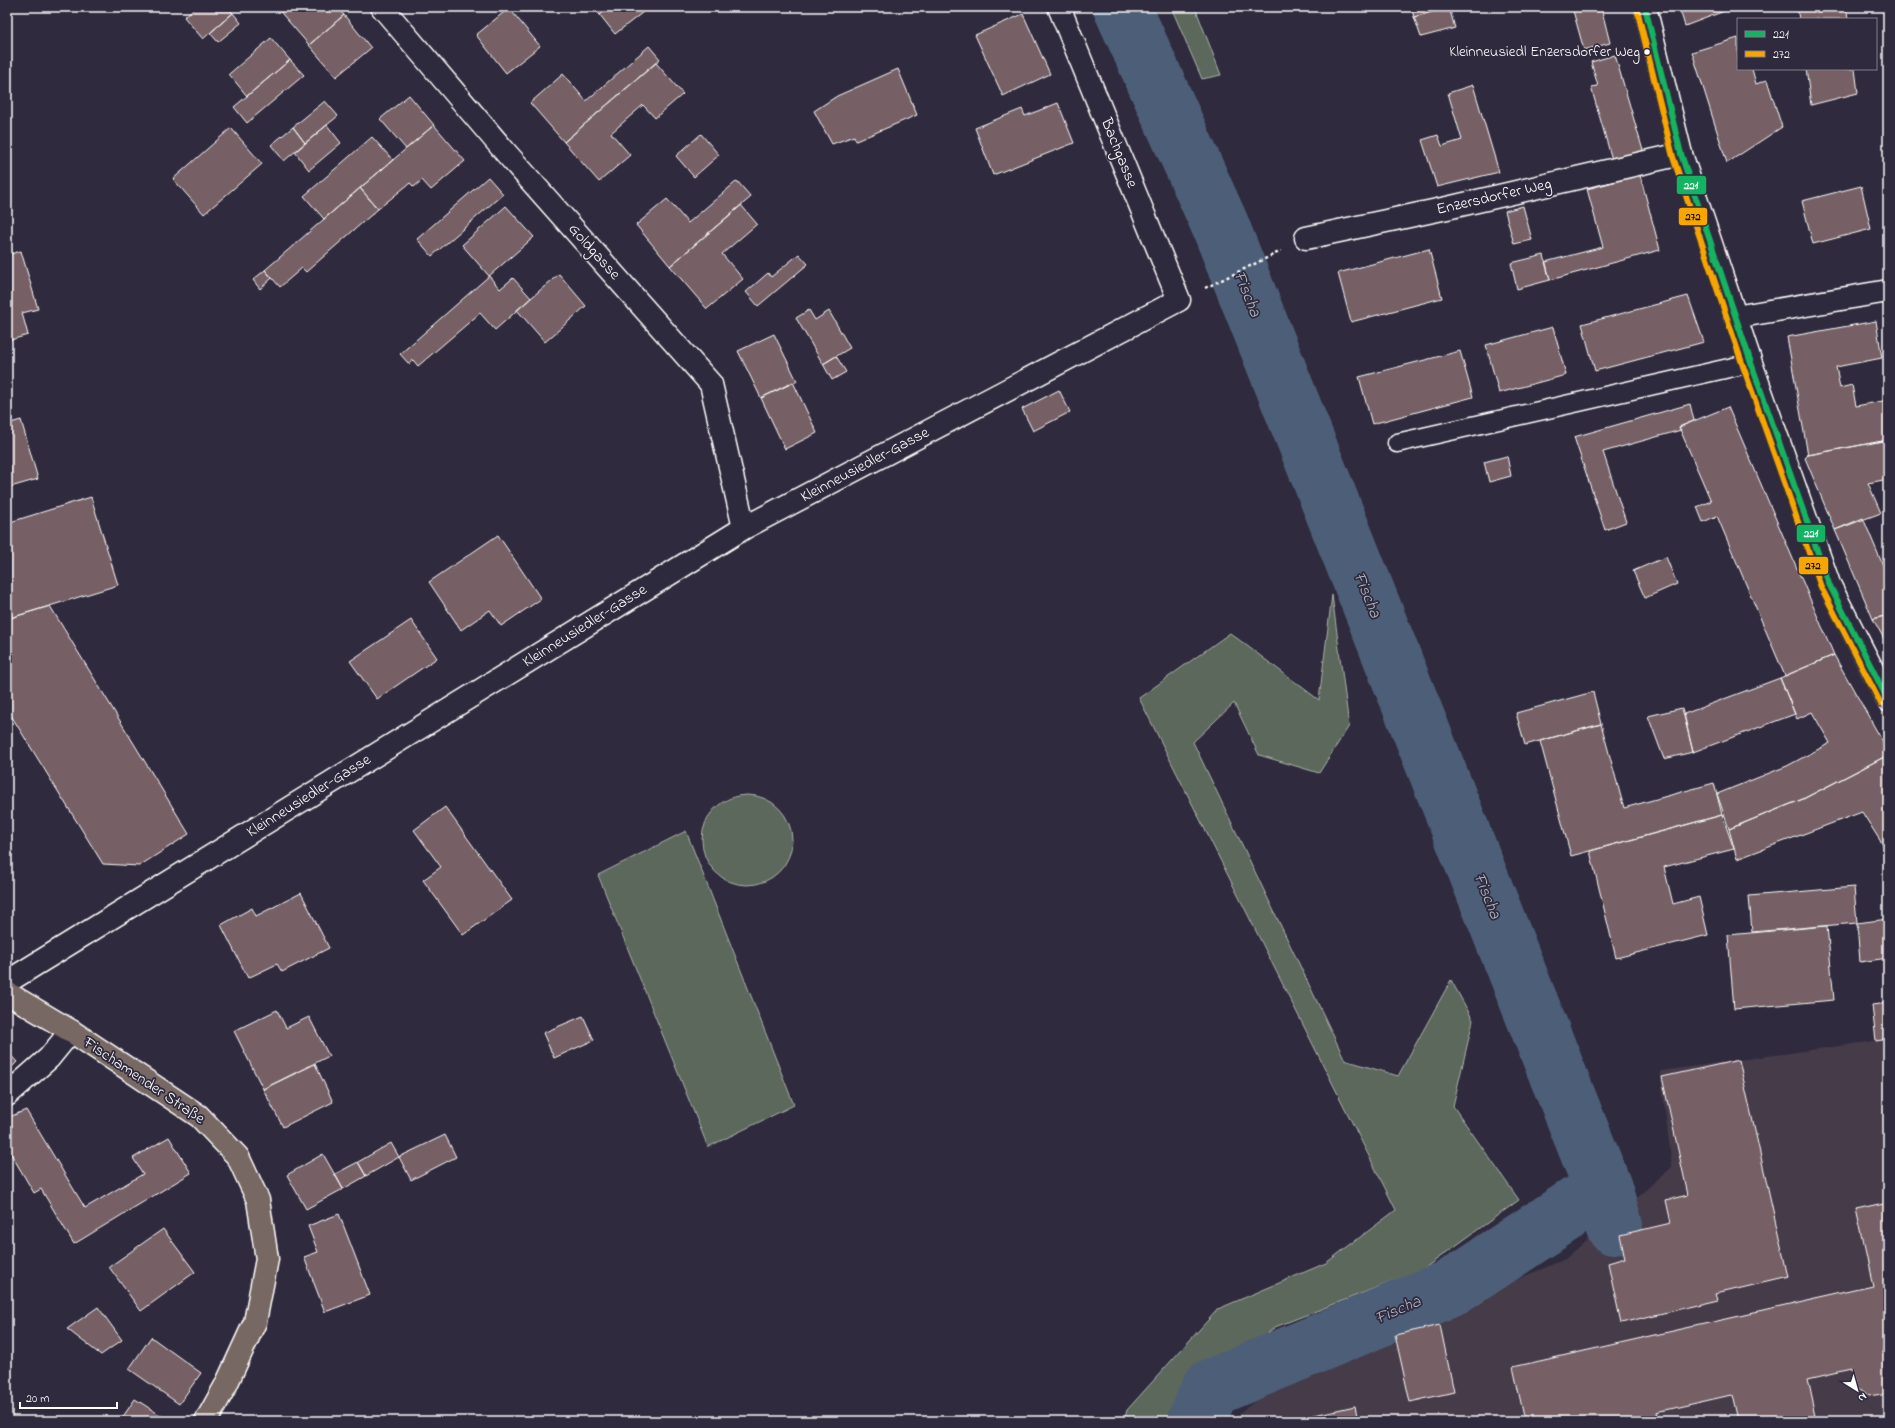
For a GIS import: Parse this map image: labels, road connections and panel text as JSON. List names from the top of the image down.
{
  "streets": {
    "main road": ["Fischamender Straße"],
    "street": [
      "Bachgasse",
      "Enzersdorfer Weg",
      "Goldgasse",
      "Kleinneusiedler-Gasse"
    ]
  },
  "crossings": [
    ["Bachgasse", "Kleinneusiedler-Gasse"],
    ["Goldgasse", "Kleinneusiedler-Gasse"]
  ],
  "water": ["Fischa"],
  "places": ["Kleinneusiedl Enzersdorfer Weg"],
  "lines": ["transit line 221", "transit line 272"],
  "legend": ["221", "272"],
  "scale_bar": "20 m",
  "north": "bottom right"
}
